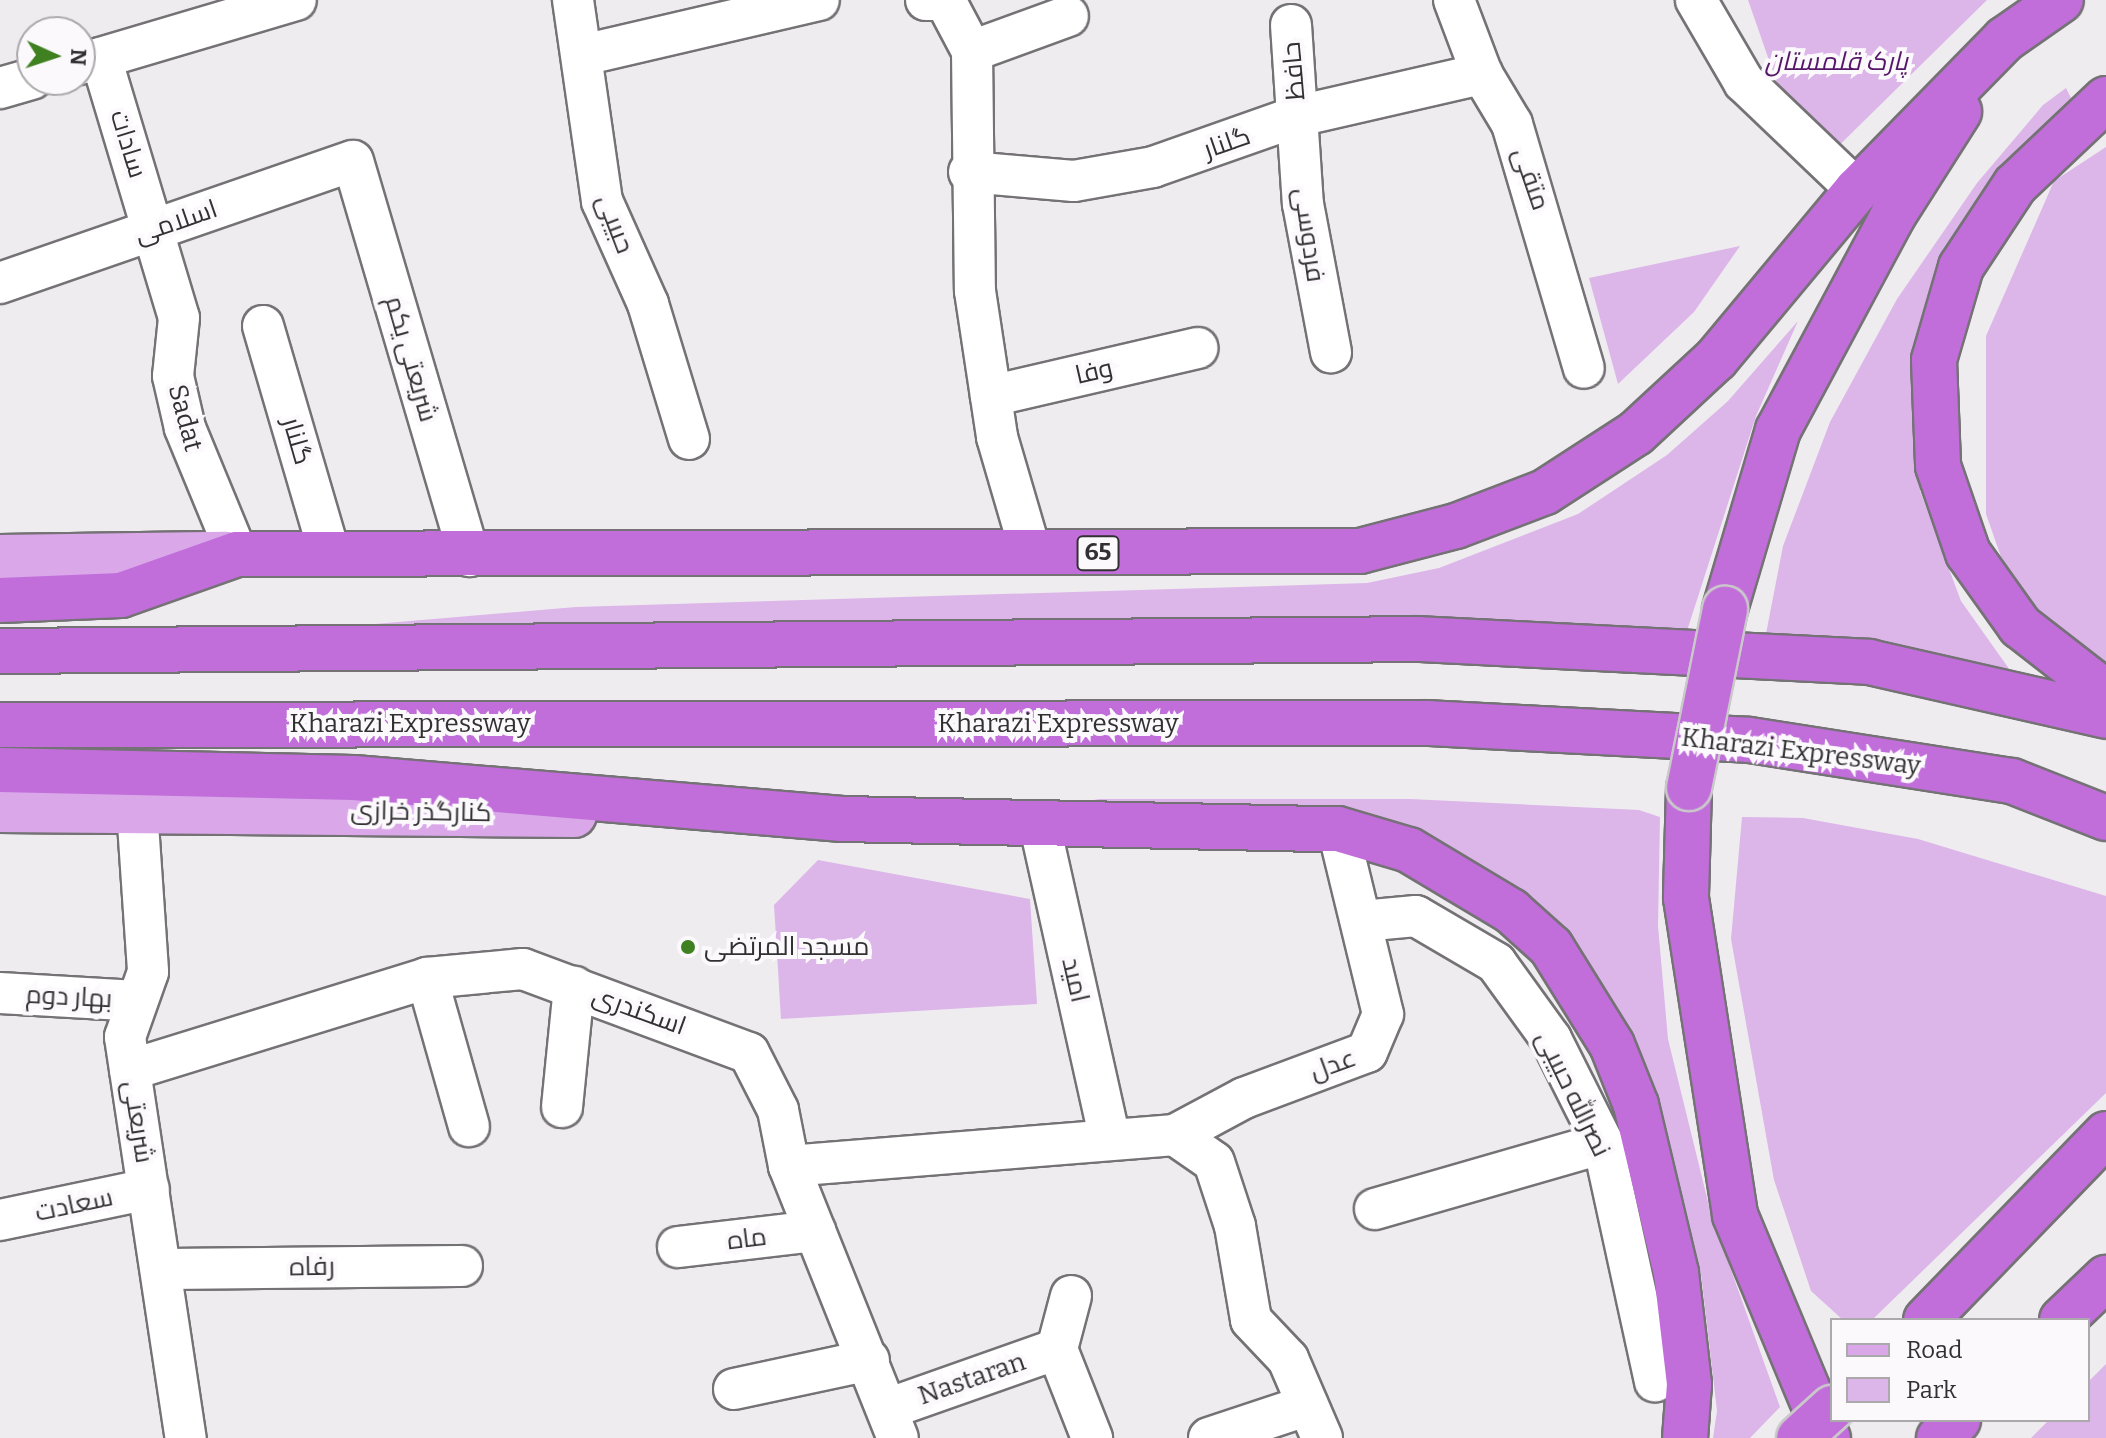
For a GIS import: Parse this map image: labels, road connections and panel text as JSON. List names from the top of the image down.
{
  "streets": {
    "highway": ["65", "Kharazi Expressway"],
    "main road": ["کنارگذر خرازی"],
    "street": [
      "حافظ",
      "گلنار",
      "سادات",
      "متقی",
      "اسلامی",
      "حبیبی",
      "فردوسی",
      "شریعتی یکم",
      "وفا",
      "Sadat",
      "امید",
      "بهار دوم",
      "اسکندری",
      "عدل",
      "نصرالله حبیبی",
      "شریعتی",
      "سعادت",
      "ماه",
      "رفاه",
      "Nastaran"
    ]
  },
  "crossings": [
    ["حافظ", "گلنار"],
    ["حافظ", "فردوسی"],
    ["گلنار", "متقی"],
    ["گلنار", "فردوسی"],
    ["گلنار", "65"],
    ["سادات", "اسلامی"],
    ["سادات", "Sadat"],
    ["اسلامی", "شریعتی یکم"],
    ["اسلامی", "Sadat"],
    ["شریعتی یکم", "65"],
    ["Sadat", "65"],
    ["کنارگذر خرازی", "شریعتی"],
    ["بهار دوم", "شریعتی"],
    ["اسکندری", "شریعتی"],
    ["اسکندری", "ماه"],
    ["اسکندری", "Nastaran"],
    ["عدل", "نصرالله حبیبی"],
    ["شریعتی", "سعادت"],
    ["شریعتی", "رفاه"]
  ],
  "parks": ["پارک قلمستان"],
  "places": ["مسجد المرتضی"],
  "legend": ["Road", "Park"],
  "north": "right"
}
